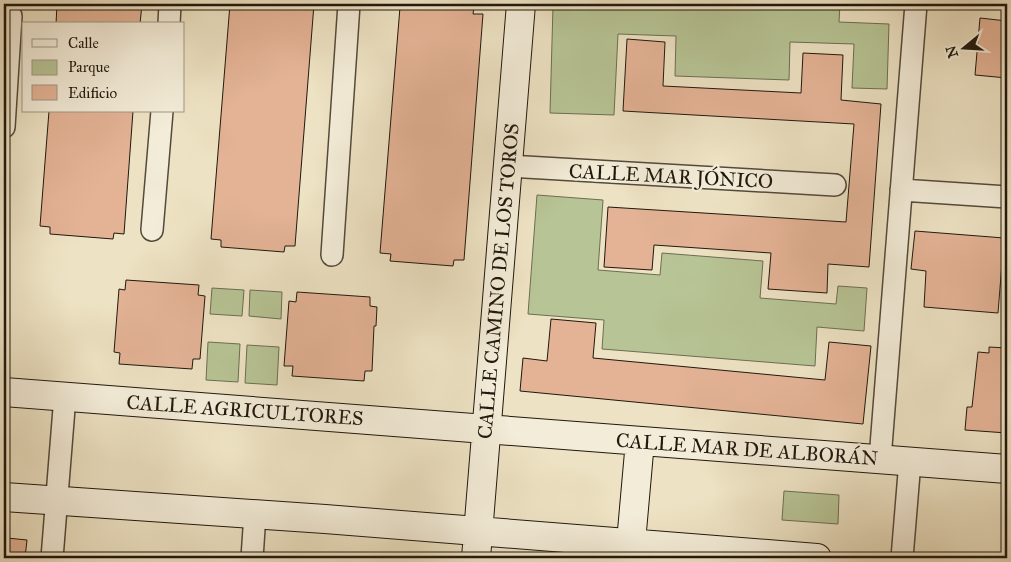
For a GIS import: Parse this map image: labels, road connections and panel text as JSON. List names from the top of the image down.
{
  "streets": {
    "street": [
      "CALLE MAR JÓNICO",
      "CALLE CAMINO DE LOS TOROS",
      "CALLE AGRICULTORES",
      "CALLE MAR DE ALBORÁN"
    ]
  },
  "crossings": [
    ["CALLE MAR JÓNICO", "CALLE CAMINO DE LOS TOROS"],
    ["CALLE CAMINO DE LOS TOROS", "CALLE AGRICULTORES"],
    ["CALLE CAMINO DE LOS TOROS", "CALLE MAR DE ALBORÁN"],
    ["CALLE AGRICULTORES", "CALLE MAR DE ALBORÁN"]
  ],
  "legend": ["Calle", "Parque", "Edificio"],
  "north": "left"
}
